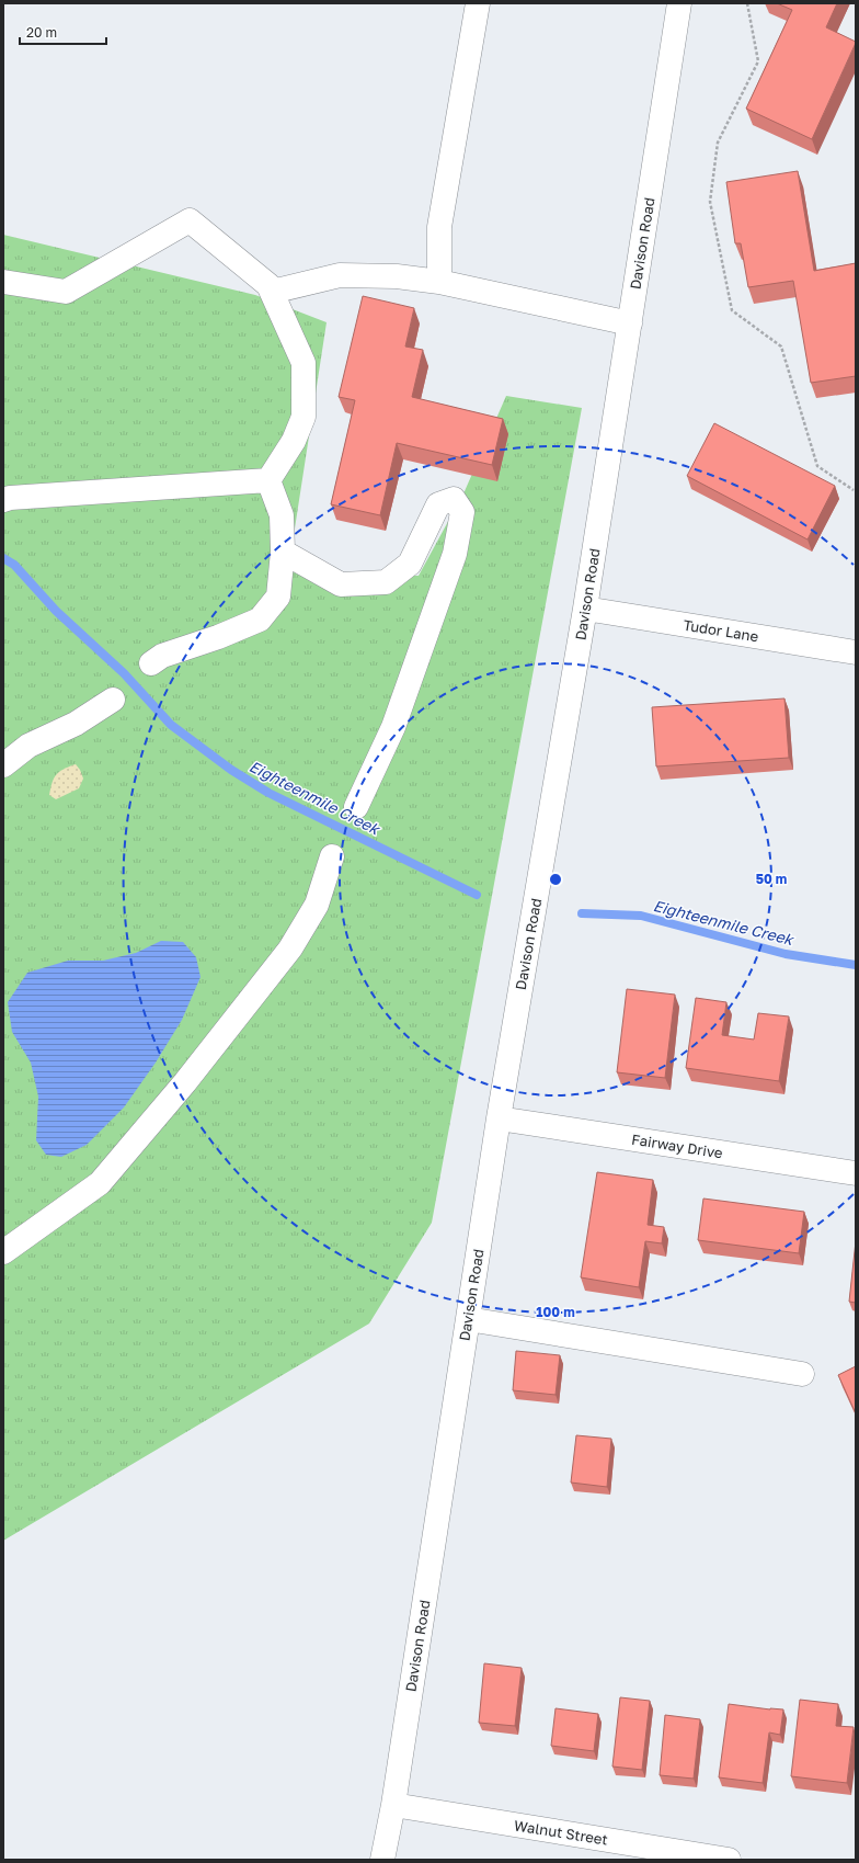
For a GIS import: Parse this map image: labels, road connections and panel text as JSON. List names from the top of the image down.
{
  "streets": {
    "street": [
      "Davison Road",
      "Tudor Lane",
      "Fairway Drive",
      "Walnut Street"
    ]
  },
  "crossings": [
    ["Davison Road", "Tudor Lane"],
    ["Davison Road", "Fairway Drive"],
    ["Davison Road", "Walnut Street"]
  ],
  "water": ["Eighteenmile Creek"],
  "scale_bar": "20 m",
  "rings": ["50 m", "100 m"]
}
